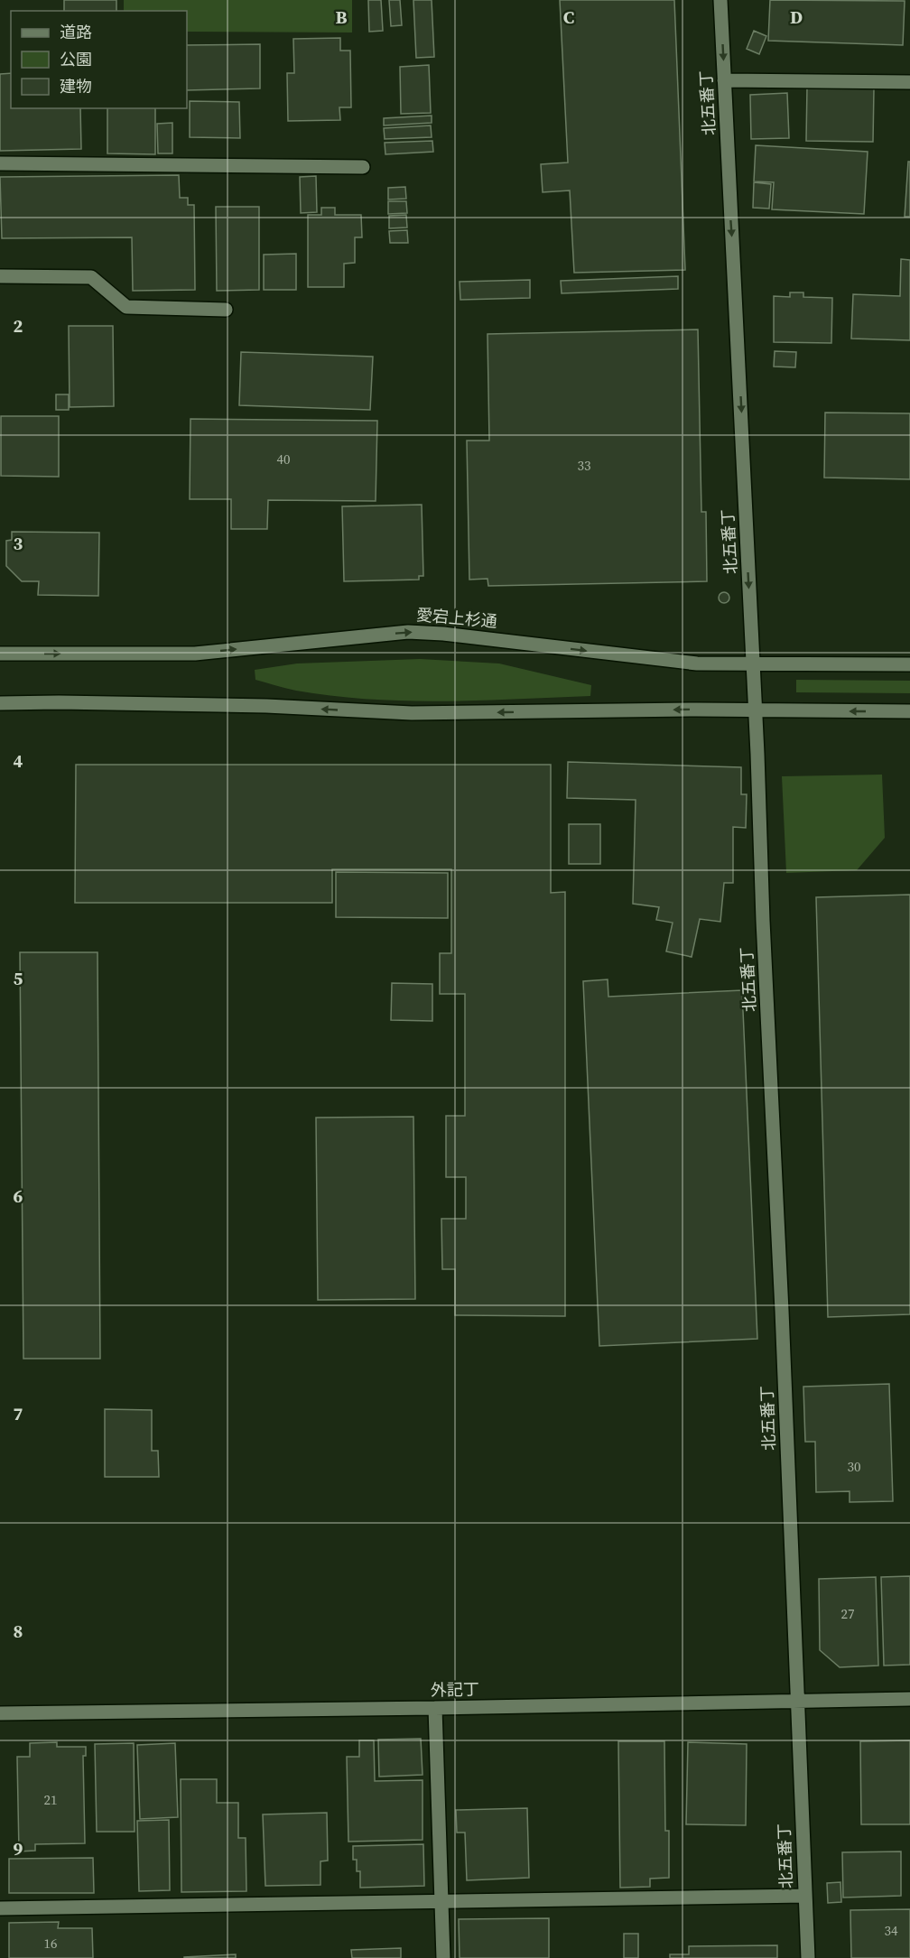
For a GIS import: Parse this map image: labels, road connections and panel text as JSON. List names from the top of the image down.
{
  "streets": {
    "street": ["北五番丁", "愛宕上杉通", "外記丁"]
  },
  "crossings": [
    ["北五番丁", "愛宕上杉通"],
    ["北五番丁", "外記丁"]
  ],
  "house_numbers": [
    "40",
    "33",
    "30",
    "27",
    "21",
    "34",
    "16"
  ],
  "legend": ["道路", "公園", "建物"],
  "grid": {
    "columns": ["B", "C", "D"],
    "rows": [
      "2",
      "3",
      "4",
      "5",
      "6",
      "7",
      "8",
      "9"
    ]
  }
}
